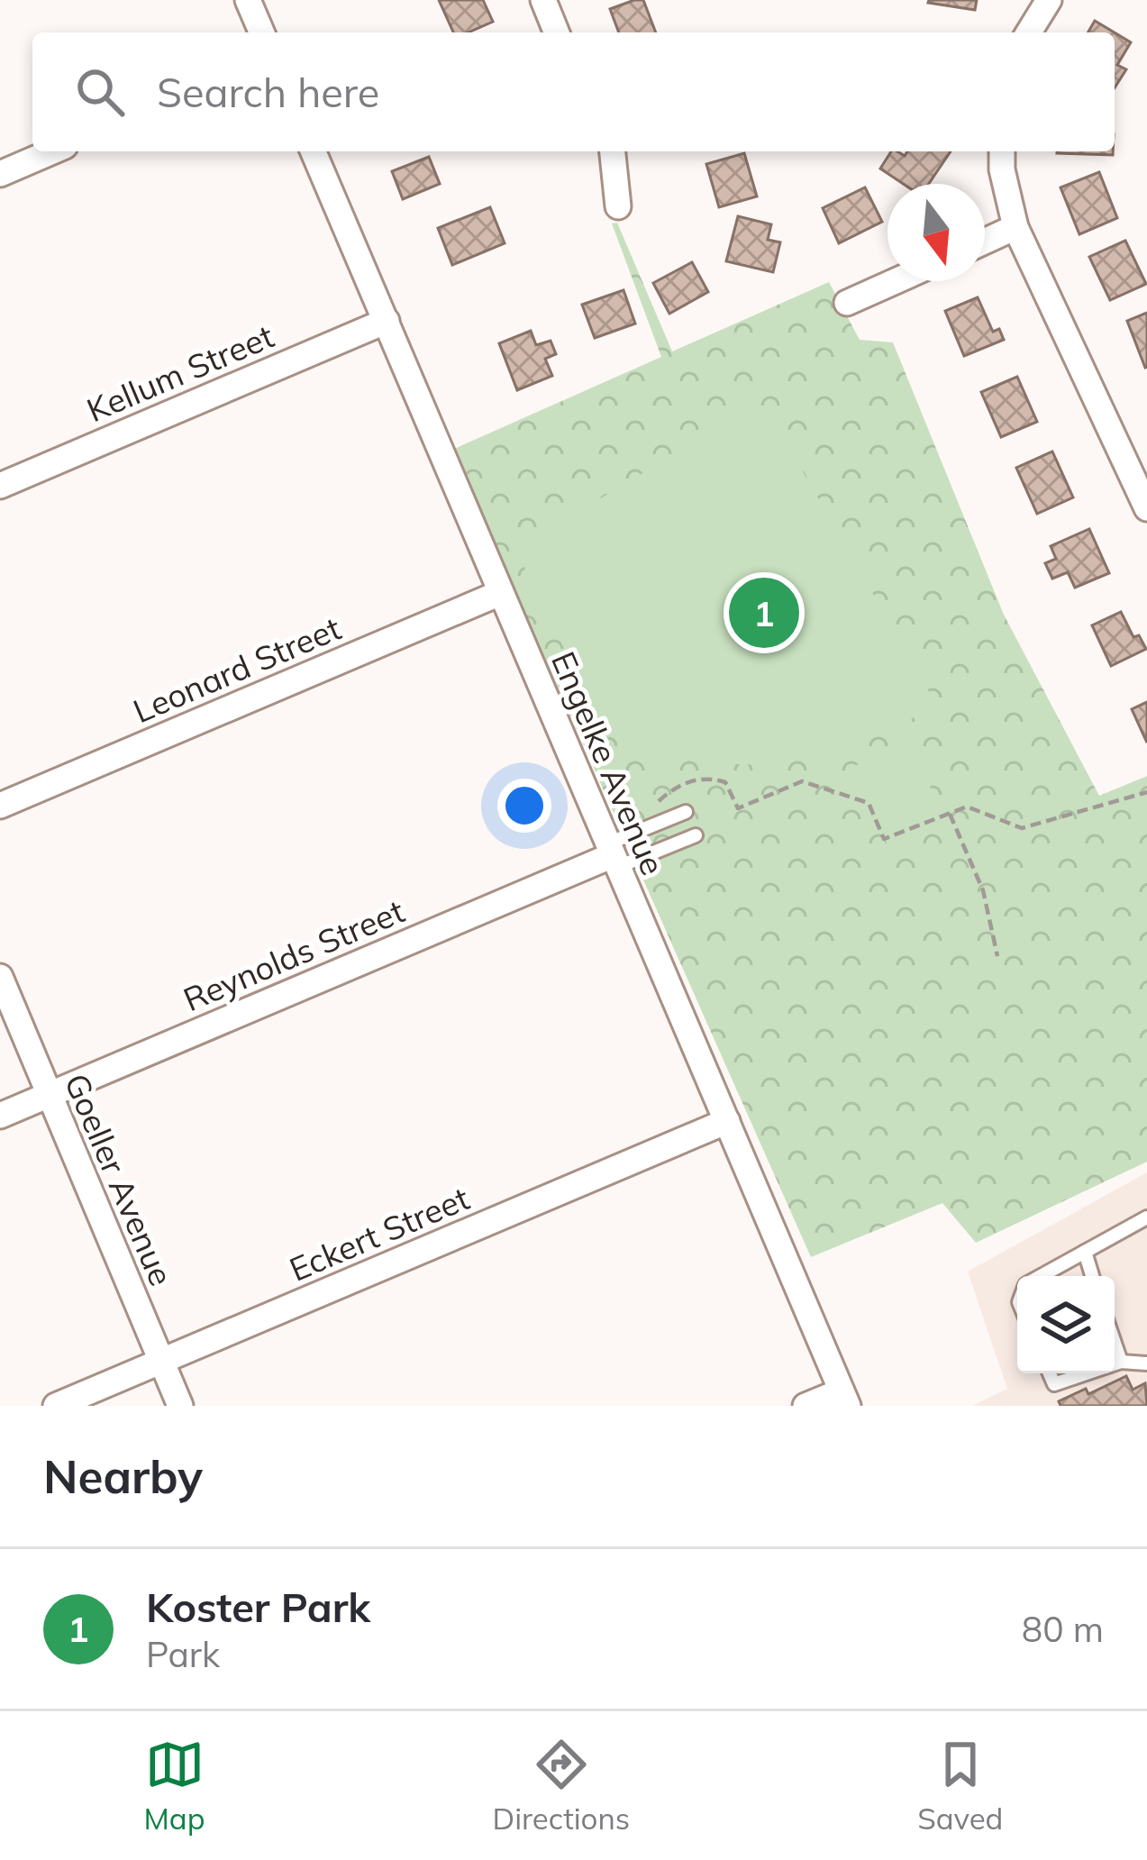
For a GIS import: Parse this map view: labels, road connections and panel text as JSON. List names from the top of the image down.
{
  "streets": {
    "street": [
      "Kellum Street",
      "Leonard Street",
      "Engelke Avenue",
      "Reynolds Street",
      "Goeller Avenue",
      "Eckert Street"
    ]
  },
  "crossings": [
    ["Kellum Street", "Engelke Avenue"],
    ["Leonard Street", "Engelke Avenue"],
    ["Engelke Avenue", "Reynolds Street"],
    ["Engelke Avenue", "Eckert Street"],
    ["Reynolds Street", "Goeller Avenue"],
    ["Goeller Avenue", "Eckert Street"]
  ],
  "north": "bottom",
  "page": {
    "search": "Search here",
    "pins": "1",
    "heading": "Nearby",
    "list": [
      {
        "mark": "1",
        "name": "Koster Park",
        "note": "Park",
        "value": "80 m"
      }
    ],
    "nav": ["Map", "Directions", "Saved"]
  }
}
